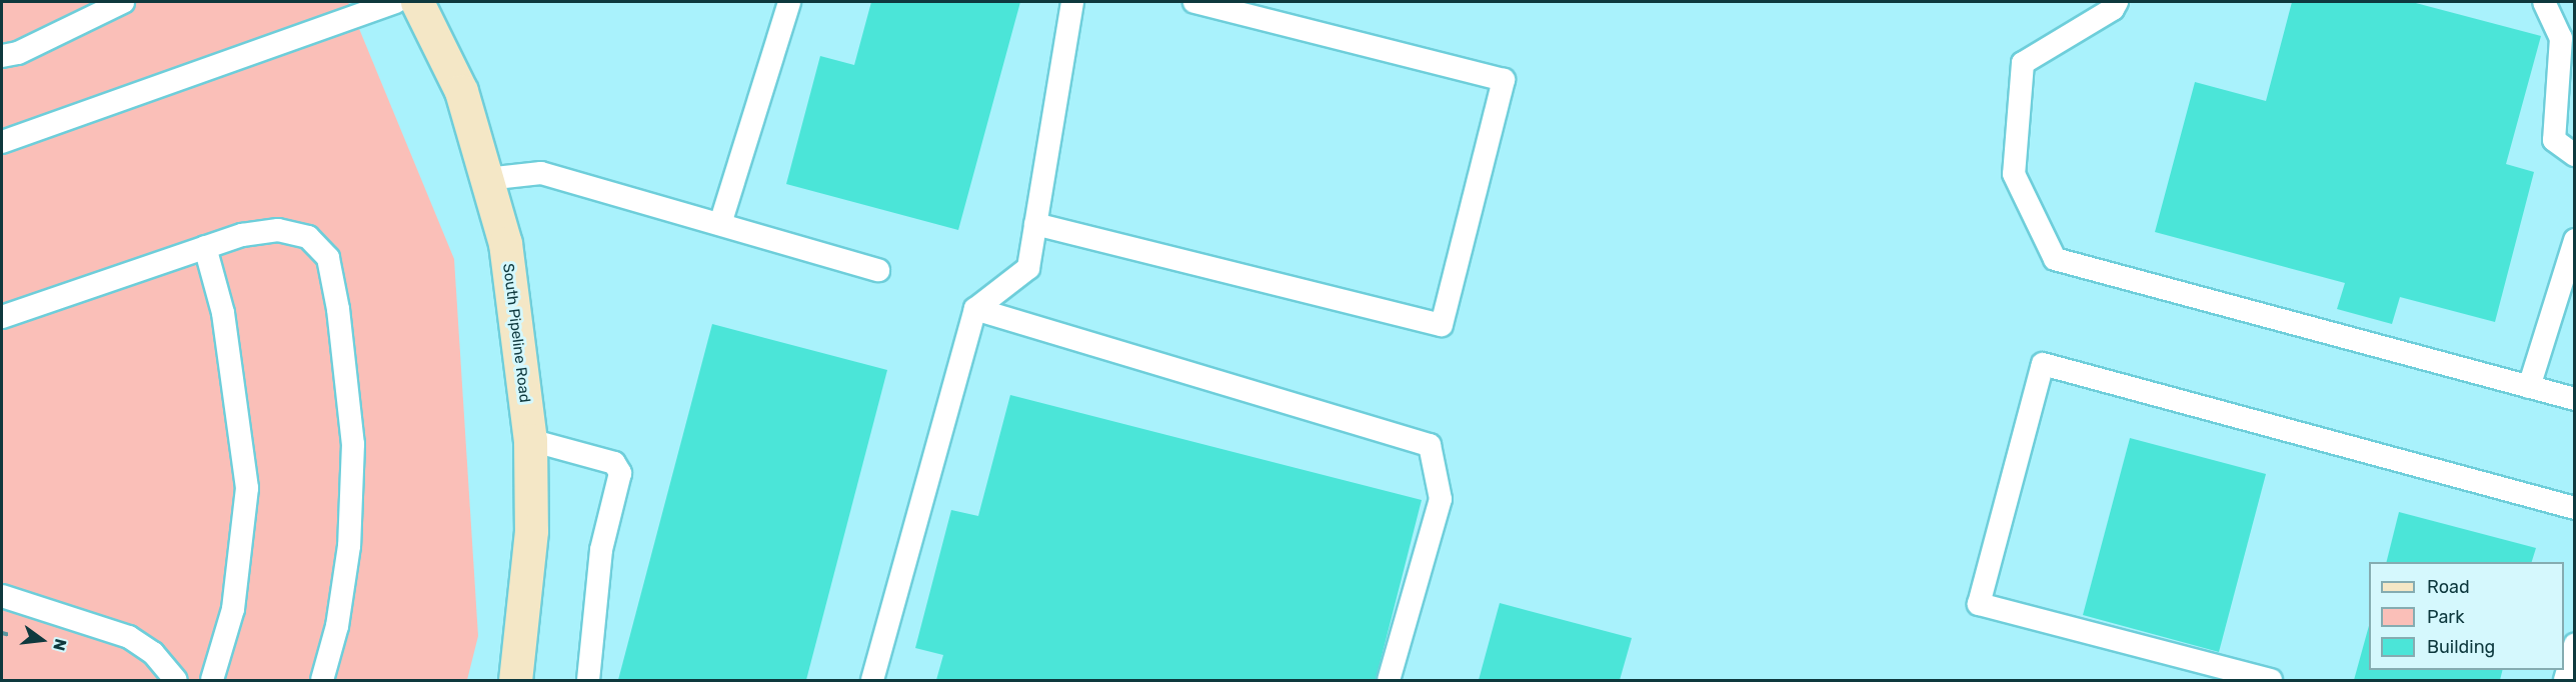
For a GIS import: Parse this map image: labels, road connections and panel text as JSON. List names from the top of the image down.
{
  "streets": {
    "street": ["South Pipeline Road"]
  },
  "legend": ["Road", "Park", "Building"],
  "north": "right"
}
